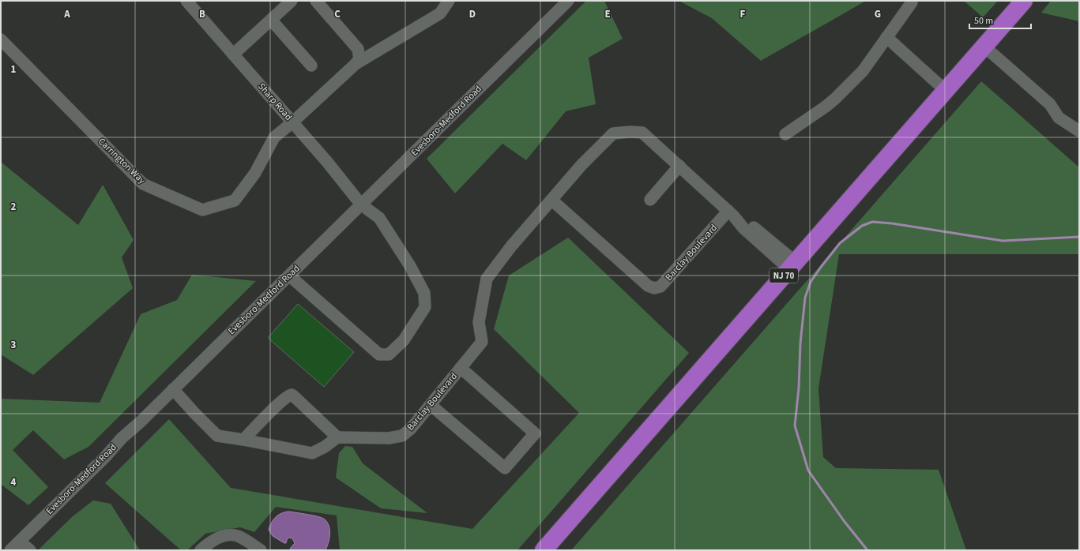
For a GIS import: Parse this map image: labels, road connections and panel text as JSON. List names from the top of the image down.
{
  "streets": {
    "highway": ["NJ 70"],
    "street": [
      "Sharp Road",
      "Evesboro-Medford Road",
      "Carrington Way",
      "Barclay Boulevard"
    ]
  },
  "crossings": [
    ["Sharp Road", "Evesboro-Medford Road"],
    ["Sharp Road", "Carrington Way"],
    ["Barclay Boulevard", "NJ 70"]
  ],
  "scale_bar": "50 m",
  "grid": {
    "columns": [
      "A",
      "B",
      "C",
      "D",
      "E",
      "F",
      "G"
    ],
    "rows": [
      "1",
      "2",
      "3",
      "4"
    ]
  }
}
